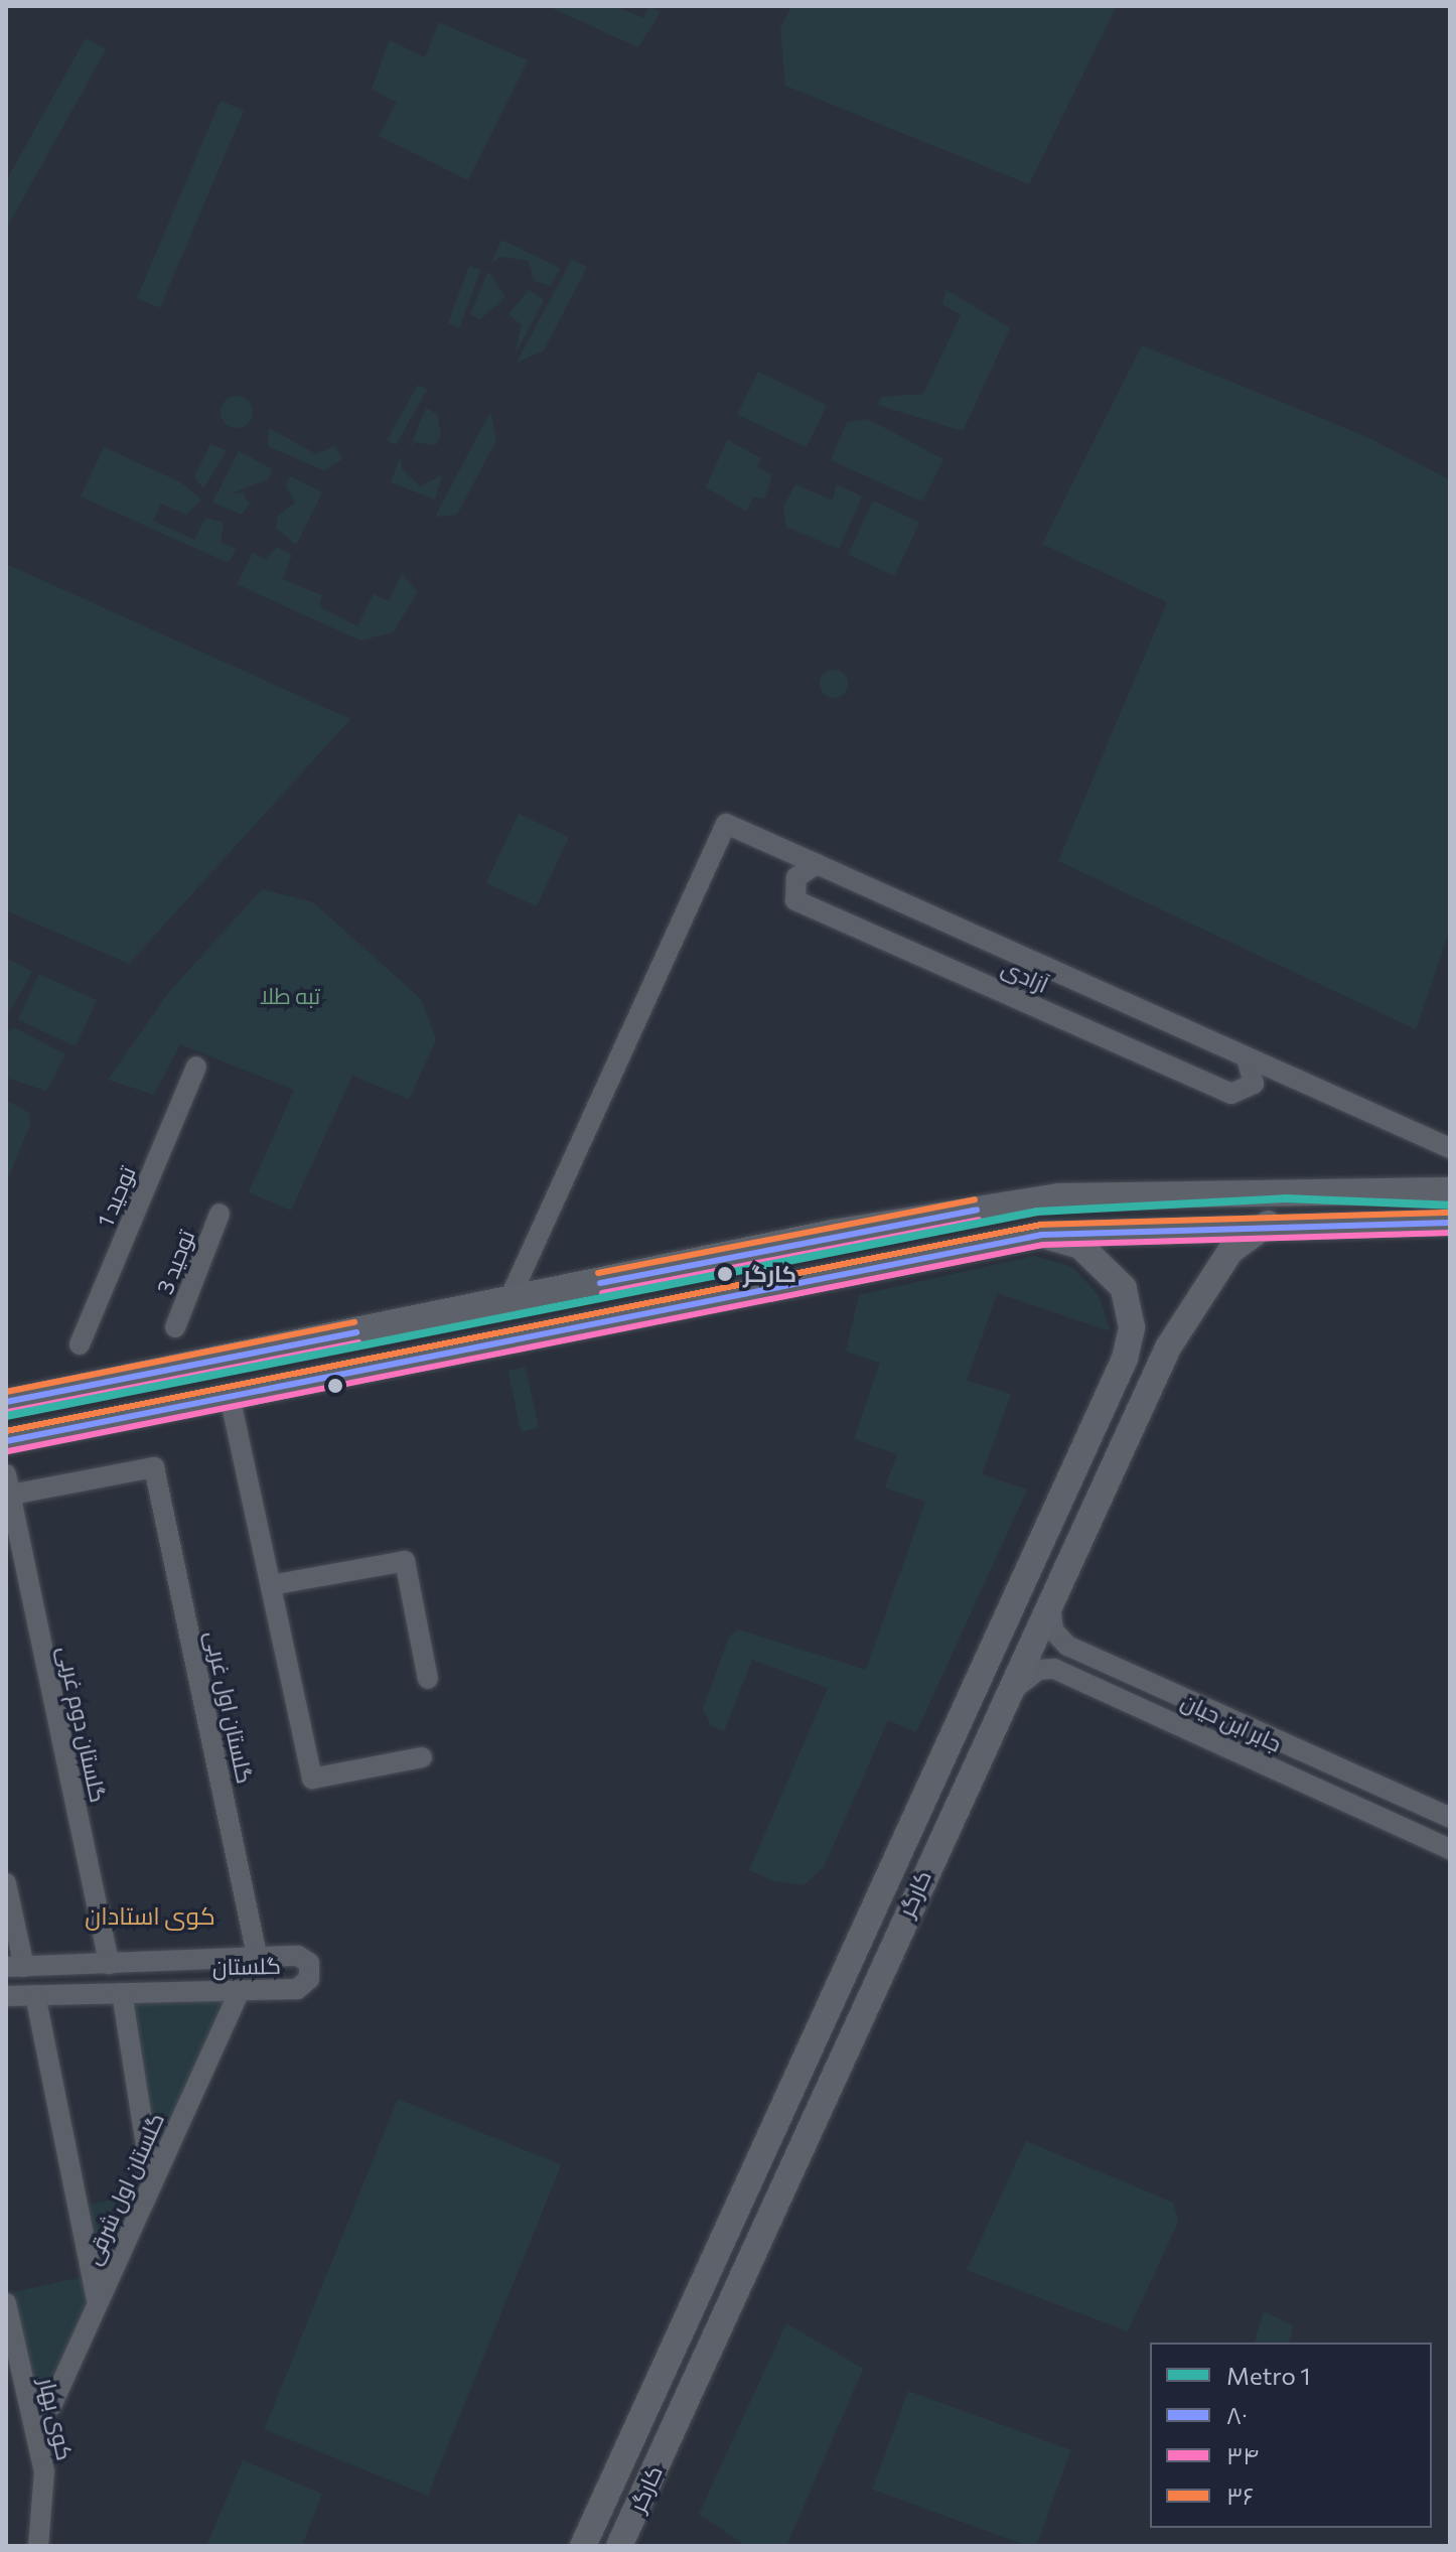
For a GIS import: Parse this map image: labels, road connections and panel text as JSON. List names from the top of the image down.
{
  "streets": {
    "main road": ["کارگر"],
    "street": [
      "آزادی",
      "توحید 1",
      "توحید 3",
      "گلستان اول غربی",
      "جابر ابن حیان",
      "گلستان دوم غربی",
      "گلستان",
      "گلستان اول شرقی",
      "کوی بهار"
    ]
  },
  "crossings": [
    ["گلستان اول غربی", "گلستان دوم غربی"],
    ["گلستان اول غربی", "گلستان"],
    ["جابر ابن حیان", "کارگر"],
    ["گلستان دوم غربی", "گلستان"],
    ["گلستان", "گلستان اول شرقی"]
  ],
  "districts": ["کوی استادان"],
  "parks": ["تبه طلا"],
  "places": ["کارگر"],
  "lines": [
    "metro line 1",
    "transit line ۳۶",
    "transit line ۸۰",
    "transit line ۳۴"
  ],
  "legend": [
    "Metro 1",
    "۸۰",
    "۳۴",
    "۳۶"
  ]
}
